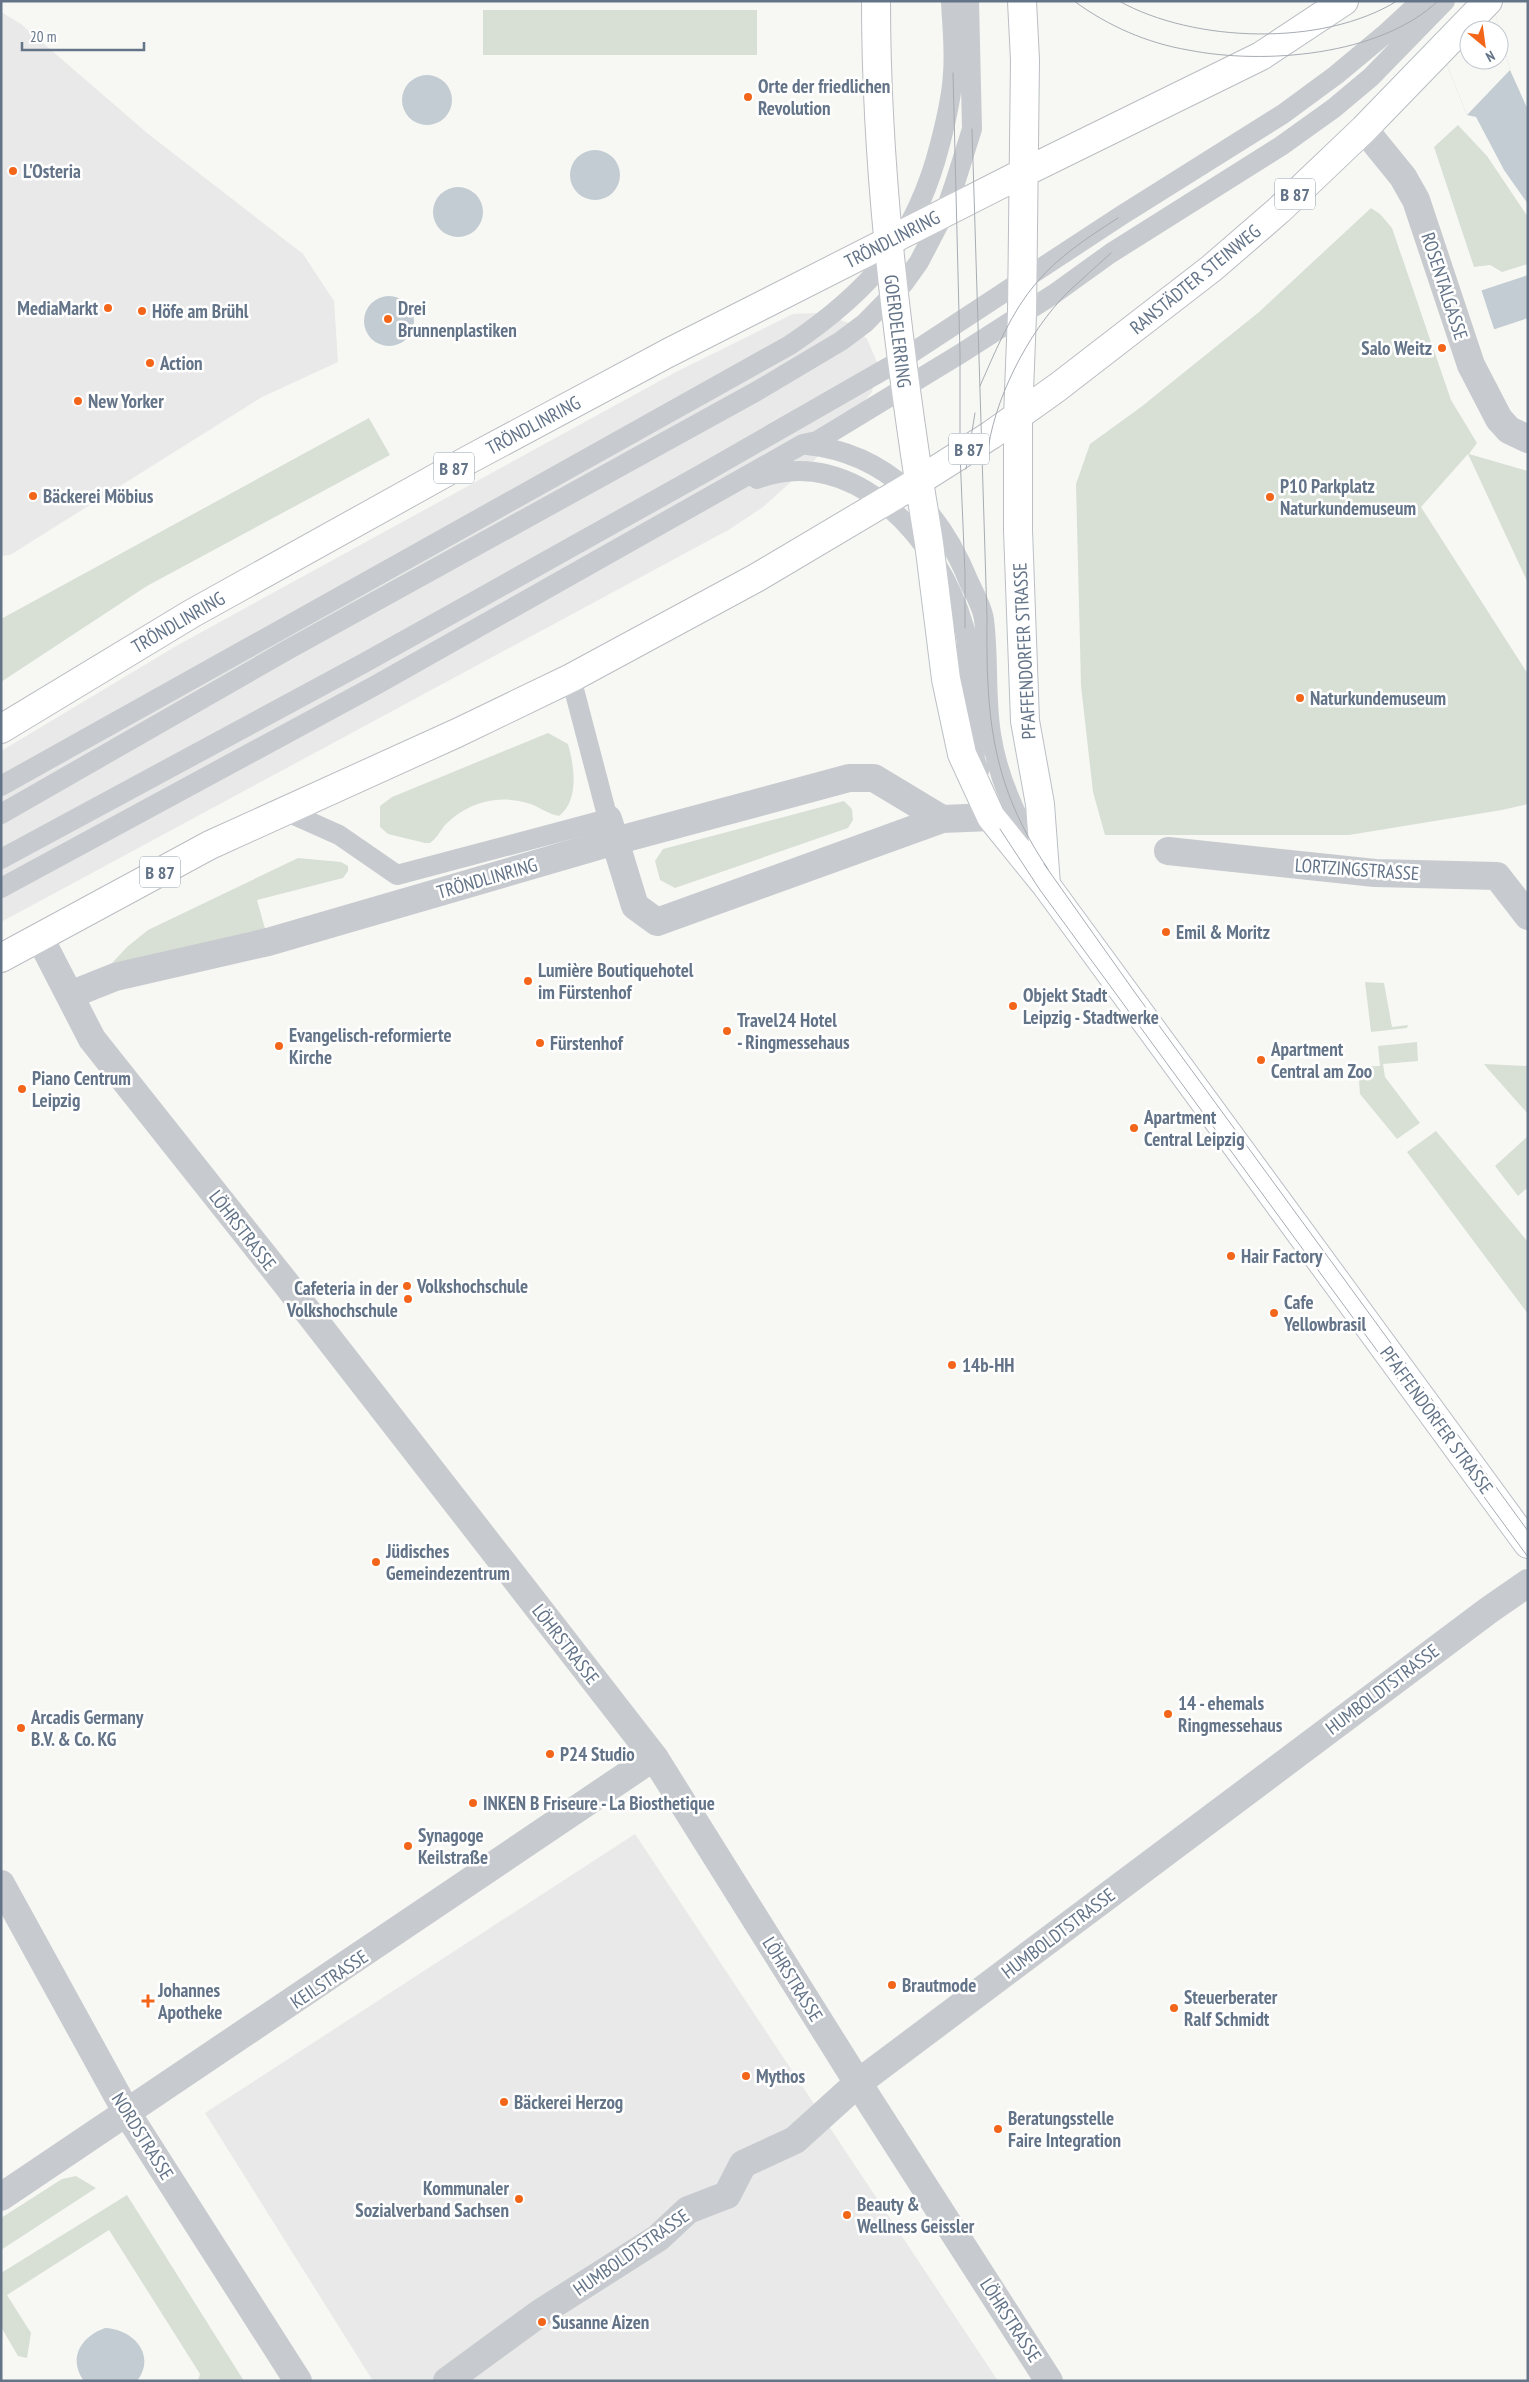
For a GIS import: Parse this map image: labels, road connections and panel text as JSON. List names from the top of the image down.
{
  "streets": {
    "main road": [
      "B 87",
      "TRÖNDLINRING",
      "RANSTÄDTER STEINWEG",
      "GOERDELERRING",
      "PFAFFENDORFER STRASSE"
    ],
    "street": [
      "ROSENTALGASSE",
      "LORTZINGSTRASSE",
      "LÖHRSTRASSE",
      "HUMBOLDTSTRASSE",
      "KEILSTRASSE",
      "NORDSTRASSE"
    ]
  },
  "crossings": [
    ["B 87", "TRÖNDLINRING"],
    ["B 87", "RANSTÄDTER STEINWEG"],
    ["B 87", "GOERDELERRING"],
    ["B 87", "PFAFFENDORFER STRASSE"],
    ["B 87", "LÖHRSTRASSE"],
    ["TRÖNDLINRING", "GOERDELERRING"],
    ["TRÖNDLINRING", "LÖHRSTRASSE"],
    ["RANSTÄDTER STEINWEG", "ROSENTALGASSE"],
    ["RANSTÄDTER STEINWEG", "PFAFFENDORFER STRASSE"],
    ["GOERDELERRING", "PFAFFENDORFER STRASSE"],
    ["LÖHRSTRASSE", "HUMBOLDTSTRASSE"],
    ["LÖHRSTRASSE", "KEILSTRASSE"],
    ["KEILSTRASSE", "NORDSTRASSE"]
  ],
  "places": {
    "other": [
      "Orte der friedlichen Revolution",
      "L'Osteria",
      "MediaMarkt",
      "Höfe am Brühl",
      "Drei Brunnenplastiken",
      "Salo Weitz",
      "Action",
      "New Yorker",
      "Bäckerei Möbius",
      "P10 Parkplatz Naturkundemuseum",
      "Naturkundemuseum",
      "Emil & Moritz",
      "Lumière Boutiquehotel im Fürstenhof",
      "Objekt Stadt Leipzig - Stadtwerke",
      "Travel24 Hotel - Ringmessehaus",
      "Fürstenhof",
      "Evangelisch-reformierte Kirche",
      "Apartment Central am Zoo",
      "Piano Centrum Leipzig",
      "Apartment Central Leipzig",
      "Hair Factory",
      "Volkshochschule",
      "Cafeteria in der Volkshochschule",
      "Cafe Yellowbrasil",
      "14b-HH",
      "Jüdisches Gemeindezentrum",
      "14 - ehemals Ringmessehaus",
      "Arcadis Germany B.V. & Co. KG",
      "P24 Studio",
      "INKEN B Friseure - La Biosthetique",
      "Synagoge Keilstraße",
      "Brautmode",
      "Steuerberater Ralf Schmidt",
      "Mythos",
      "Bäckerei Herzog",
      "Beratungsstelle Faire Integration",
      "Kommunaler Sozialverband Sachsen",
      "Beauty & Wellness Geissler",
      "Susanne Aizen"
    ],
    "health": ["Johannes Apotheke"]
  },
  "scale_bar": "20 m",
  "north": "bottom right"
}
